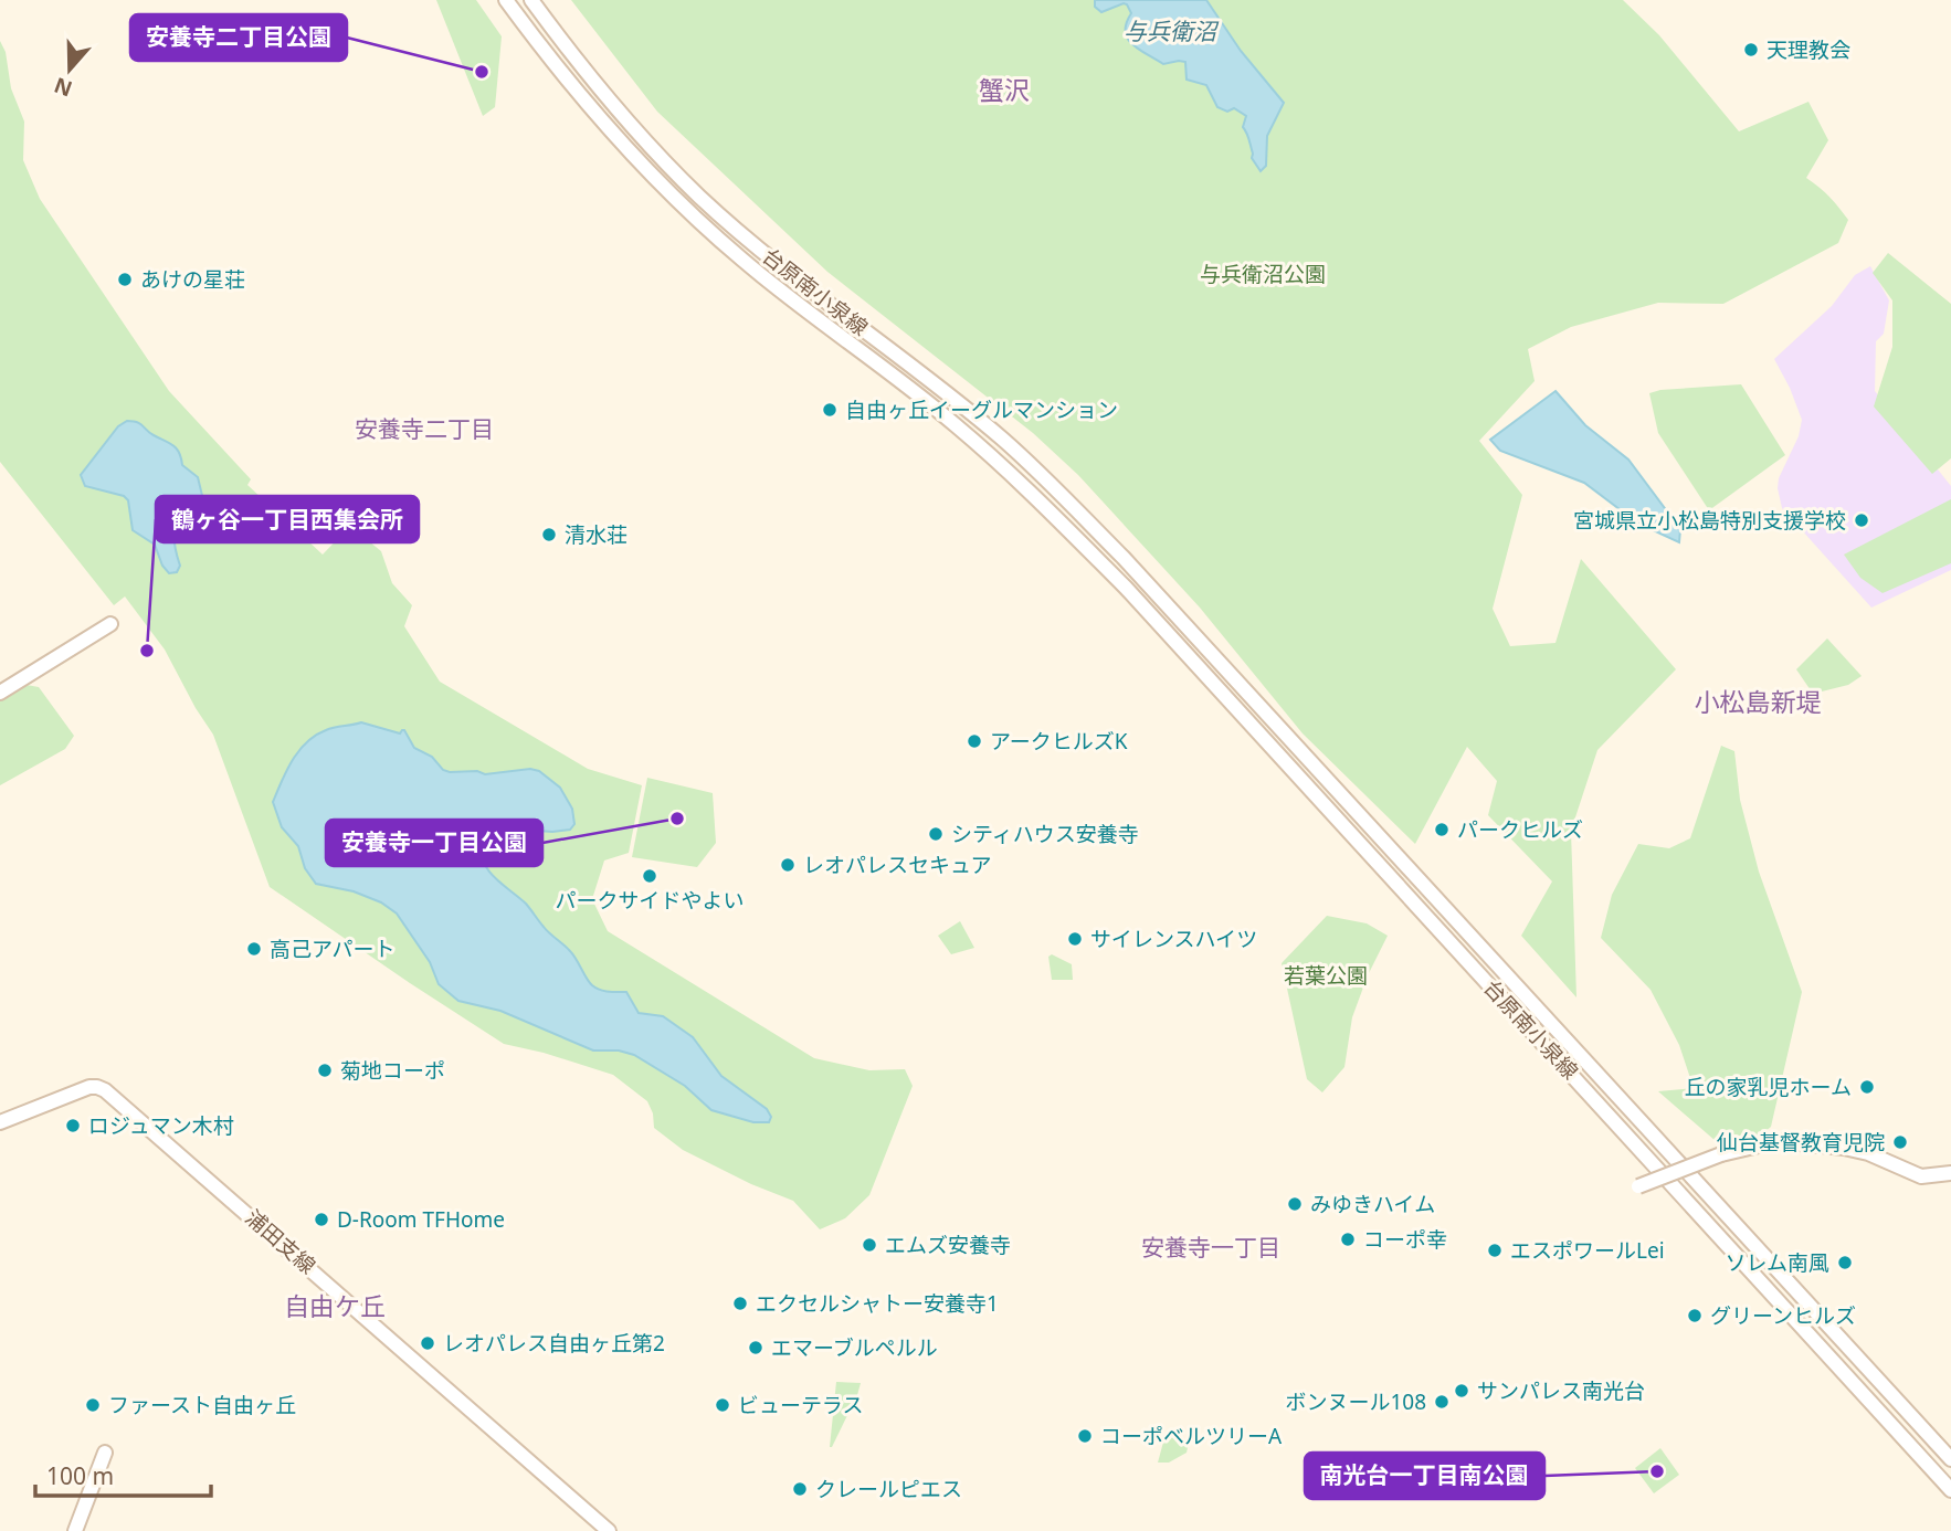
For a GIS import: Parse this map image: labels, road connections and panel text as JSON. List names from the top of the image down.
{
  "streets": {
    "street": ["台原南小泉線", "浦田支線"]
  },
  "districts": [
    "蟹沢",
    "安養寺二丁目",
    "小松島新堤",
    "安養寺一丁目",
    "自由ケ丘"
  ],
  "water": ["与兵衛沼"],
  "parks": ["与兵衛沼公園", "若葉公園"],
  "places": [
    "天理教会",
    "安養寺二丁目公園",
    "あけの星荘",
    "自由ヶ丘イーグルマンション",
    "宮城県立小松島特別支援学校",
    "清水荘",
    "鶴ヶ谷一丁目西集会所",
    "アークヒルズK",
    "安養寺一丁目公園",
    "パークヒルズ",
    "シティハウス安養寺",
    "レオパレスセキュア",
    "パークサイドやよい",
    "サイレンスハイツ",
    "高己アパート",
    "菊地コーポ",
    "丘の家乳児ホーム",
    "ロジュマン木村",
    "仙台基督教育児院",
    "みゆきハイム",
    "D-Room TFHome",
    "コーポ幸",
    "エムズ安養寺",
    "エスポワールLei",
    "ソレム南風",
    "エクセルシャトー安養寺1",
    "グリーンヒルズ",
    "レオパレス自由ヶ丘第2",
    "エマーブルペルル",
    "サンパレス南光台",
    "ボンヌール108",
    "ファースト自由ヶ丘",
    "ビューテラス",
    "コーポベルツリーA",
    "南光台一丁目南公園",
    "クレールピエス"
  ],
  "scale_bar": "100 m",
  "north": "bottom"
}
